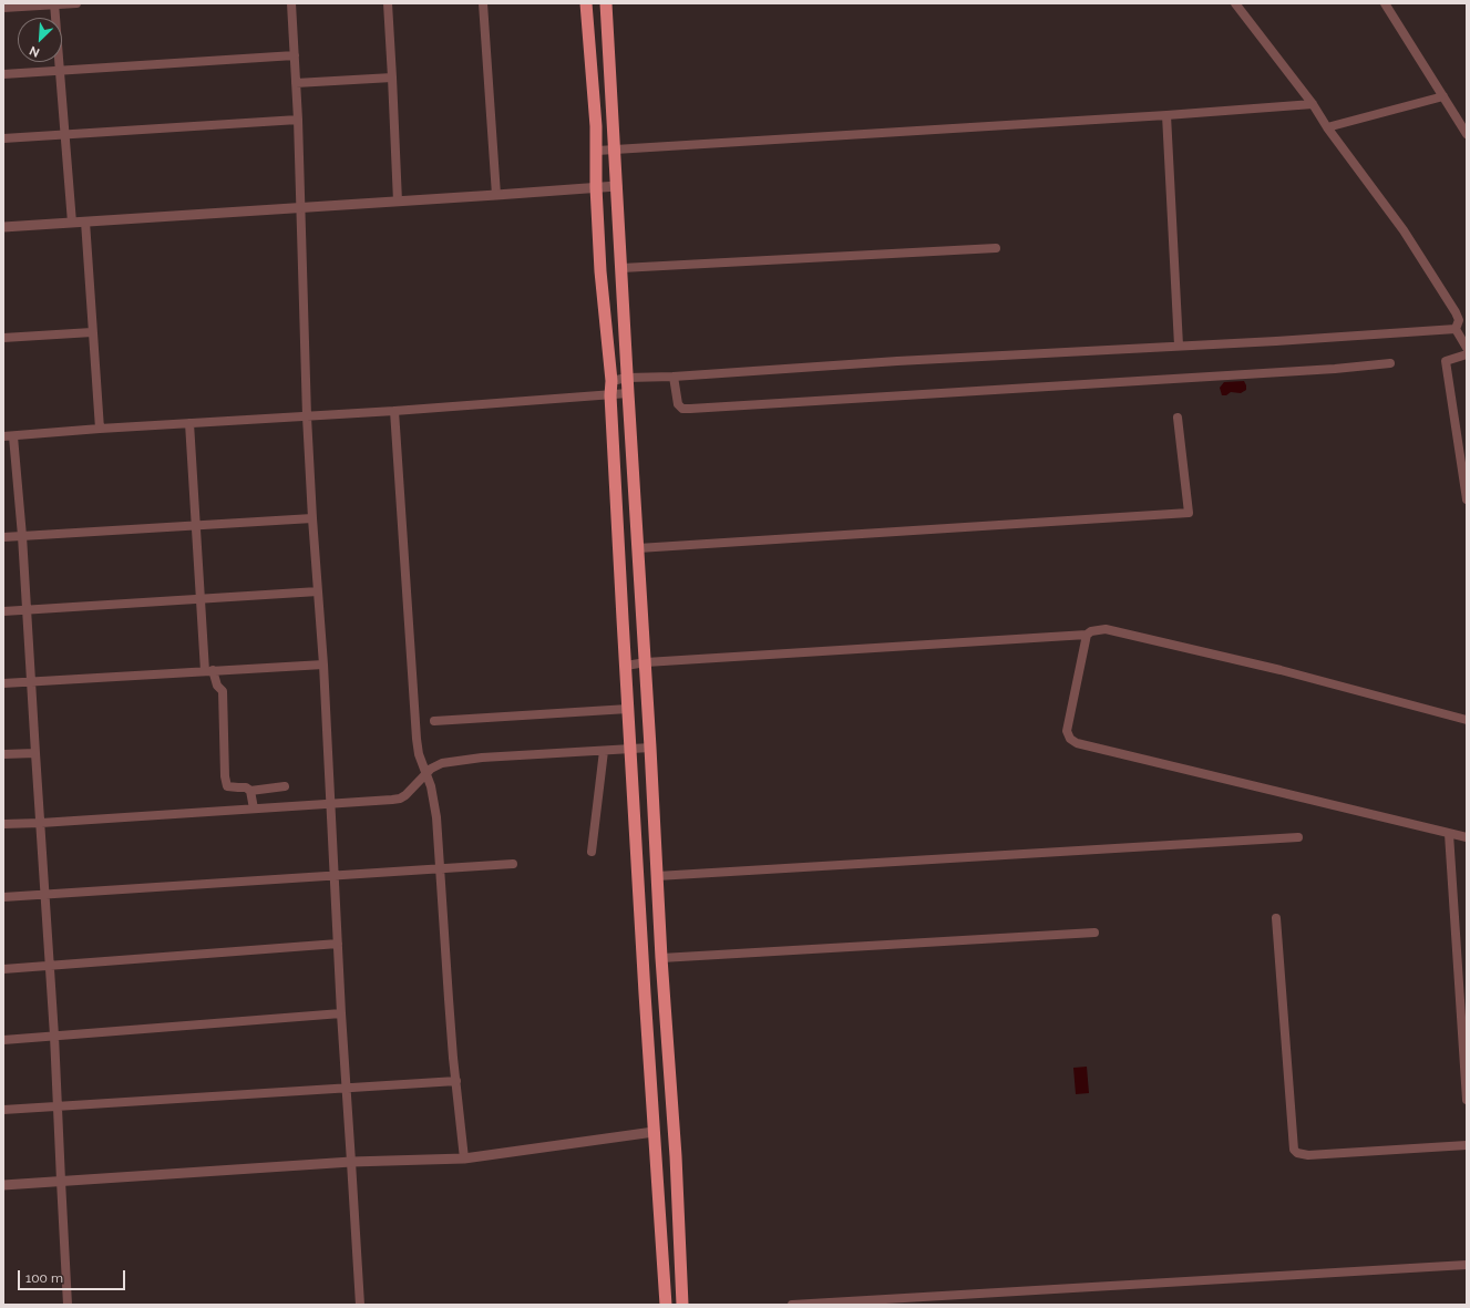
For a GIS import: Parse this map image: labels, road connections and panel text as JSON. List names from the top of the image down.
{
  "scale_bar": "100 m",
  "north": "bottom left"
}
